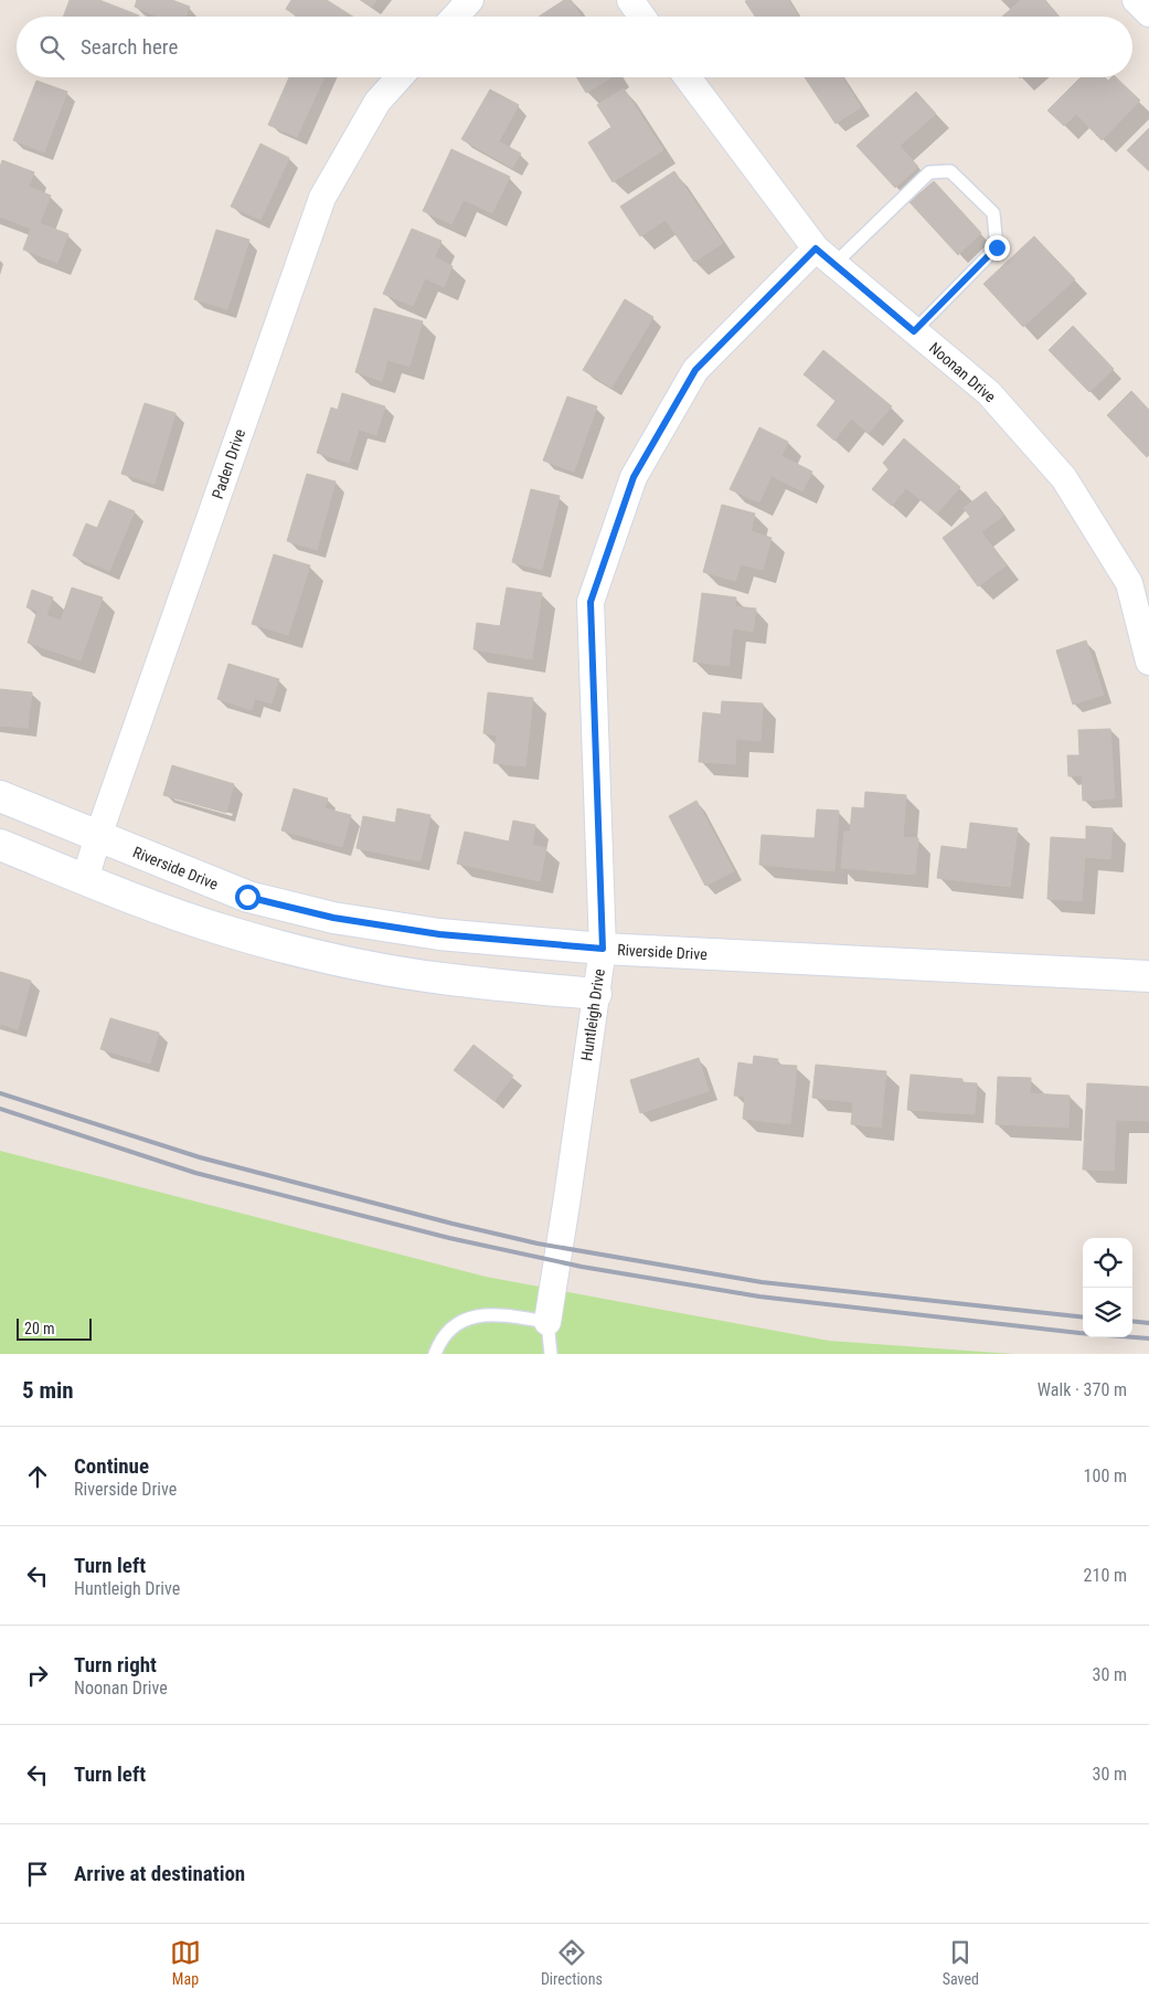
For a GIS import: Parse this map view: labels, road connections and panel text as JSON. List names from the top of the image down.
{
  "streets": {
    "street": [
      "Noonan Drive",
      "Paden Drive",
      "Riverside Drive",
      "Huntleigh Drive"
    ]
  },
  "crossings": [
    ["Noonan Drive", "Huntleigh Drive"],
    ["Paden Drive", "Riverside Drive"],
    ["Riverside Drive", "Huntleigh Drive"]
  ],
  "scale_bar": "20 m",
  "page": {
    "search": "Search here",
    "scale": "20 m",
    "heading": ["5 min", "Walk · 370 m"],
    "list": [
      ["Continue", "Riverside Drive", "100 m"],
      ["Turn left", "Huntleigh Drive", "210 m"],
      ["Turn right", "Noonan Drive", "30 m"],
      ["Turn left", "30 m"],
      "Arrive at destination"
    ],
    "nav": ["Map", "Directions", "Saved"]
  }
}
